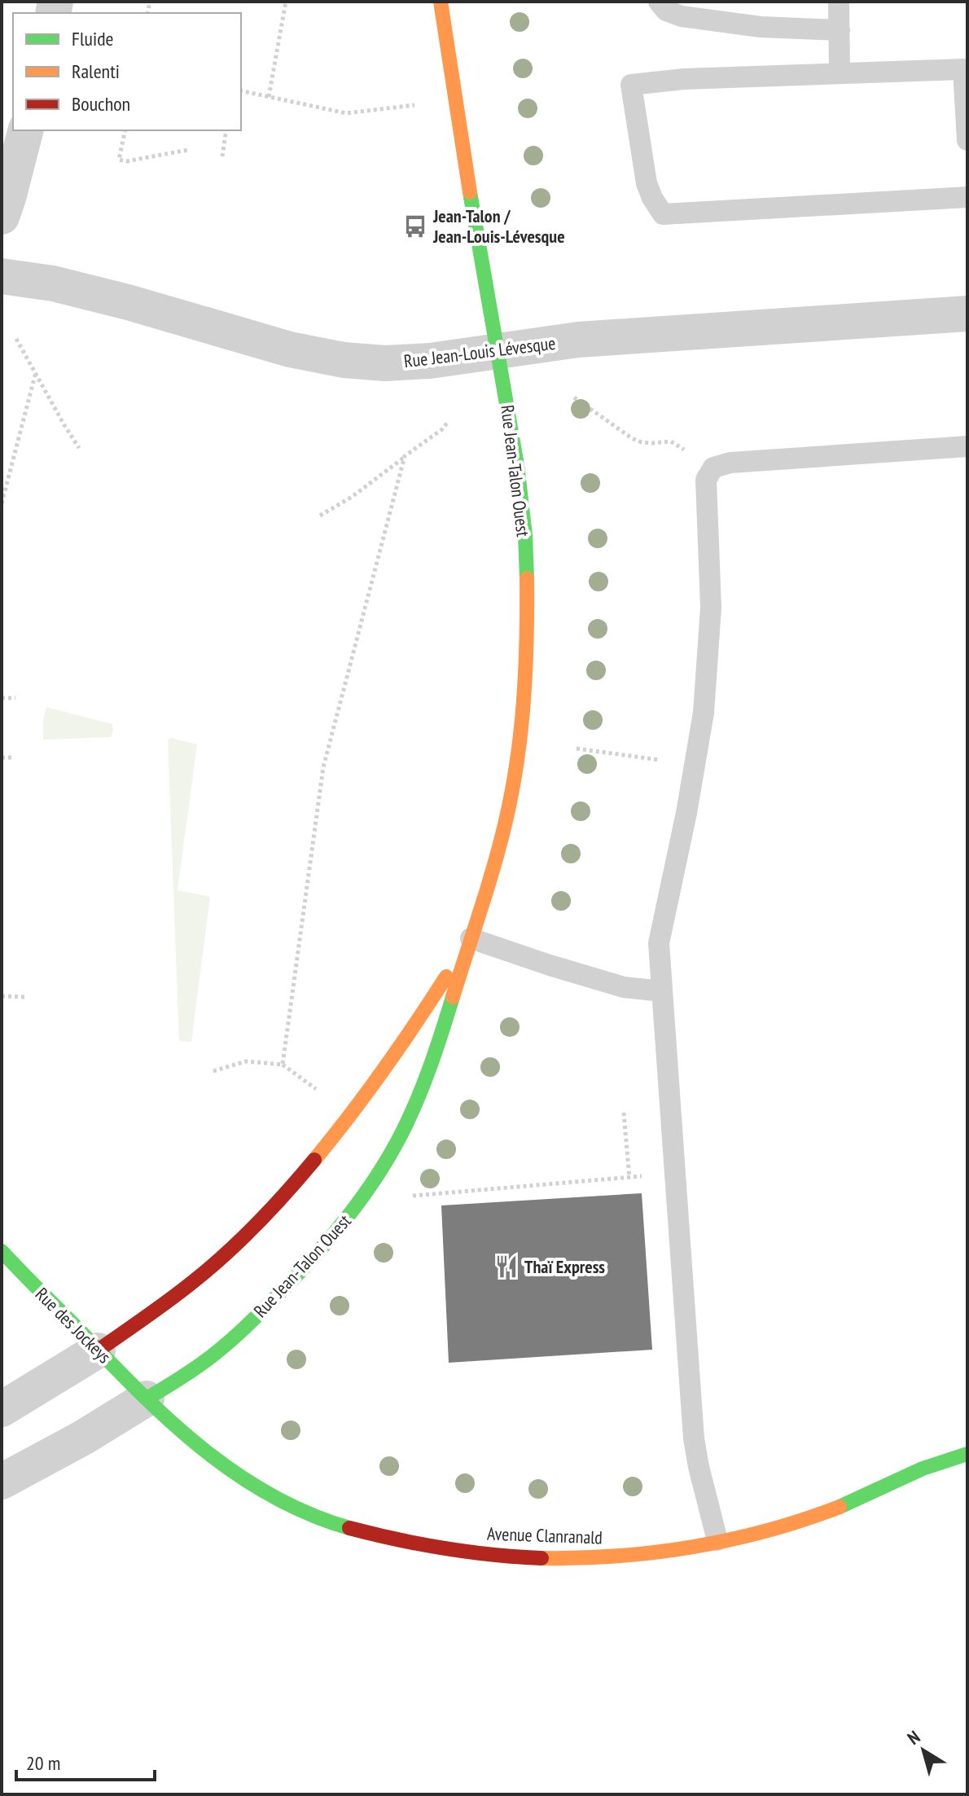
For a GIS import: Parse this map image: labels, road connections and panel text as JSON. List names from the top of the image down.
{
  "streets": {
    "street": [
      "Rue Jean-Louis Lévesque",
      "Rue Jean-Talon Ouest",
      "Rue des Jockeys",
      "Avenue Clanranald"
    ]
  },
  "crossings": [
    ["Rue Jean-Louis Lévesque", "Rue Jean-Talon Ouest"],
    ["Rue Jean-Talon Ouest", "Rue des Jockeys"],
    ["Rue Jean-Talon Ouest", "Avenue Clanranald"],
    ["Rue des Jockeys", "Avenue Clanranald"]
  ],
  "places": {
    "bus stop": ["Jean-Talon / Jean-Louis-Lévesque"],
    "restaurant": ["Thaï Express"]
  },
  "legend": ["Fluide", "Ralenti", "Bouchon"],
  "scale_bar": "20 m",
  "north": "top left"
}
